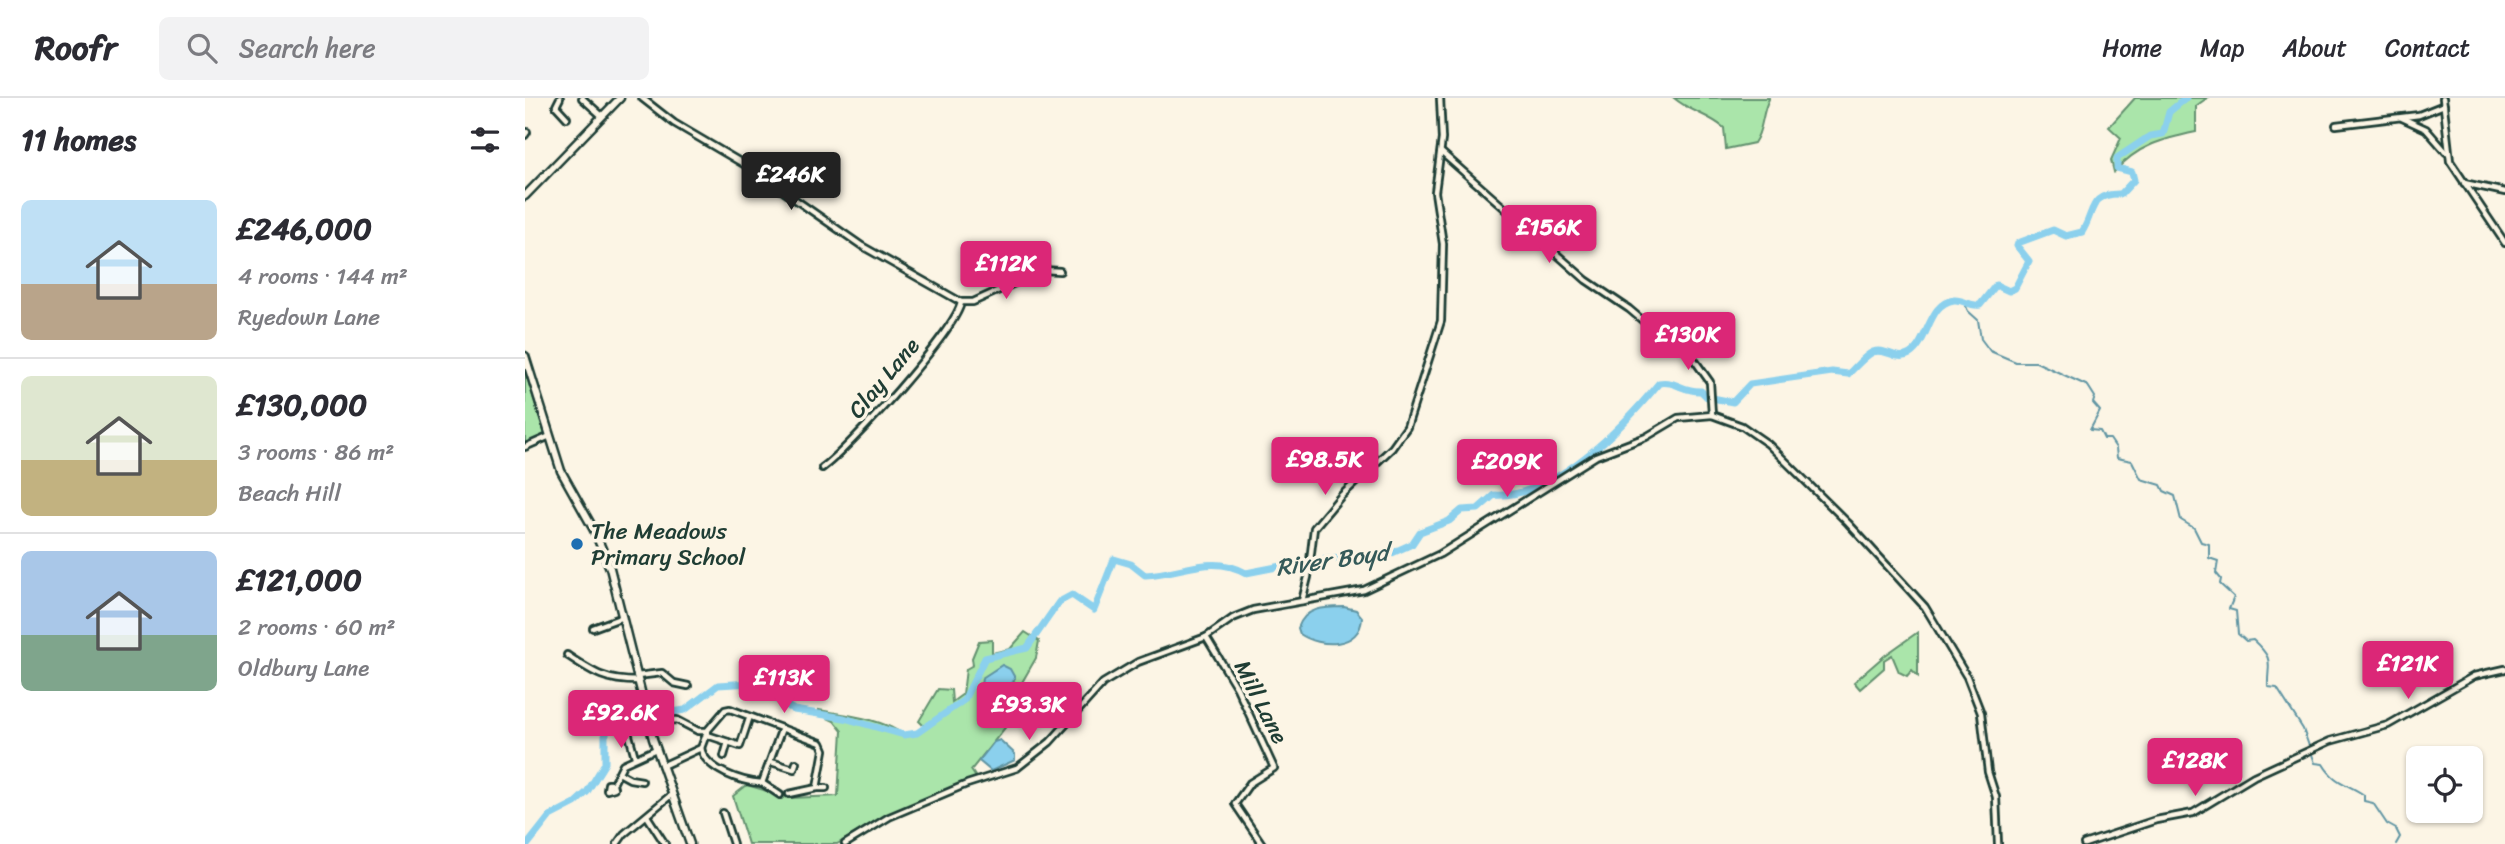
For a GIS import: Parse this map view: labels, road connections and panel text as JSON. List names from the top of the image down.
{
  "streets": {
    "street": ["Clay Lane", "Mill Lane"]
  },
  "water": ["River Boyd"],
  "places": ["The Meadows Primary School"],
  "page": {
    "header": "Roofr",
    "search": "Search here",
    "nav": [
      "Home",
      "Map",
      "About",
      "Contact"
    ],
    "heading": "11 homes",
    "price": [
      "£246K",
      "£156K",
      "£112K",
      "£130K",
      "£98.5K",
      "£209K",
      "£121K",
      "£113K",
      "£93.3K",
      "£92.6K",
      "£128K"
    ],
    "list": [
      {
        "name": "£246,000",
        "note": "4 rooms · 144 m² · Ryedown Lane"
      },
      {
        "name": "£130,000",
        "note": "3 rooms · 86 m² · Beach Hill"
      },
      {
        "name": "£121,000",
        "note": "2 rooms · 60 m² · Oldbury Lane"
      }
    ]
  }
}
